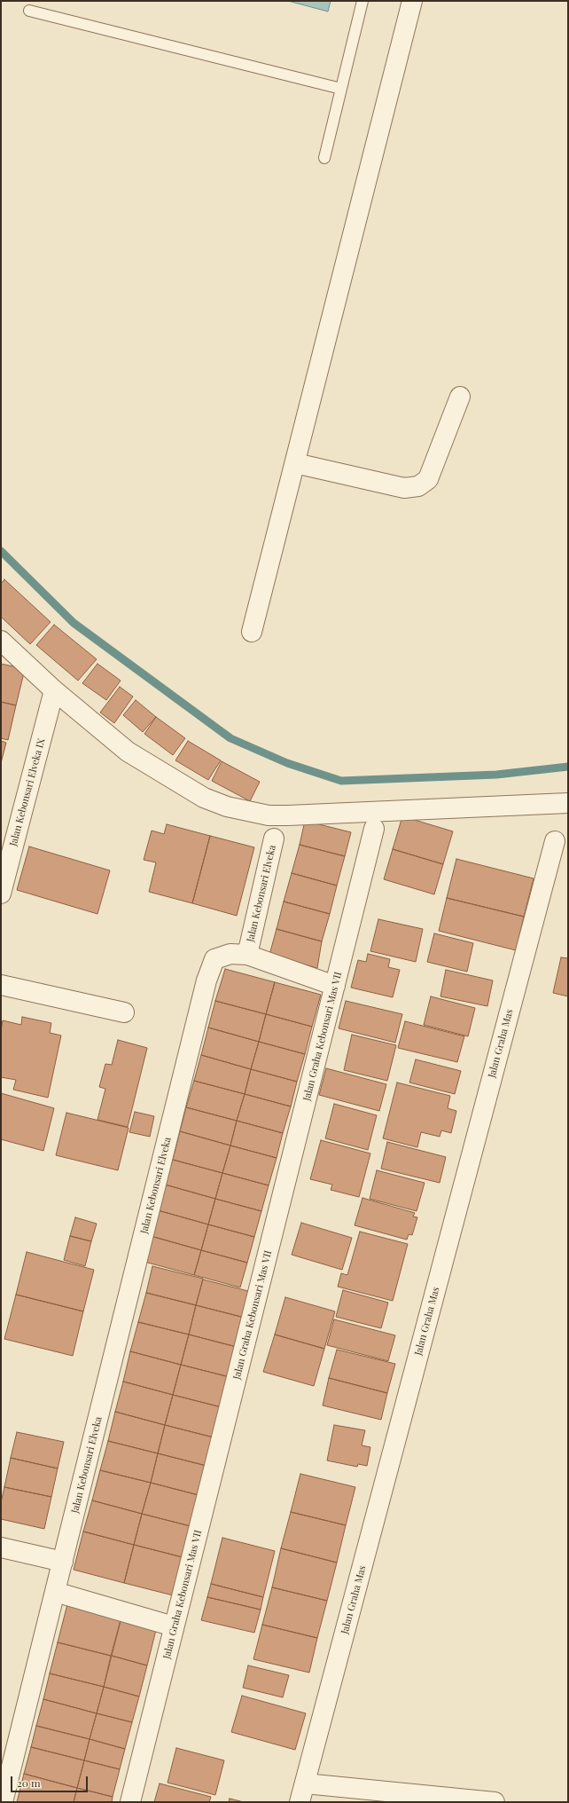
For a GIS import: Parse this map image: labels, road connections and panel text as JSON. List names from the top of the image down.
{
  "streets": {
    "street": [
      "Jalan Kebonsari Elveka IX",
      "Jalan Kebonsari Elveka",
      "Jalan Graha Kebonsari Mas VII",
      "Jalan Graha Mas"
    ]
  },
  "scale_bar": "20 m"
}
